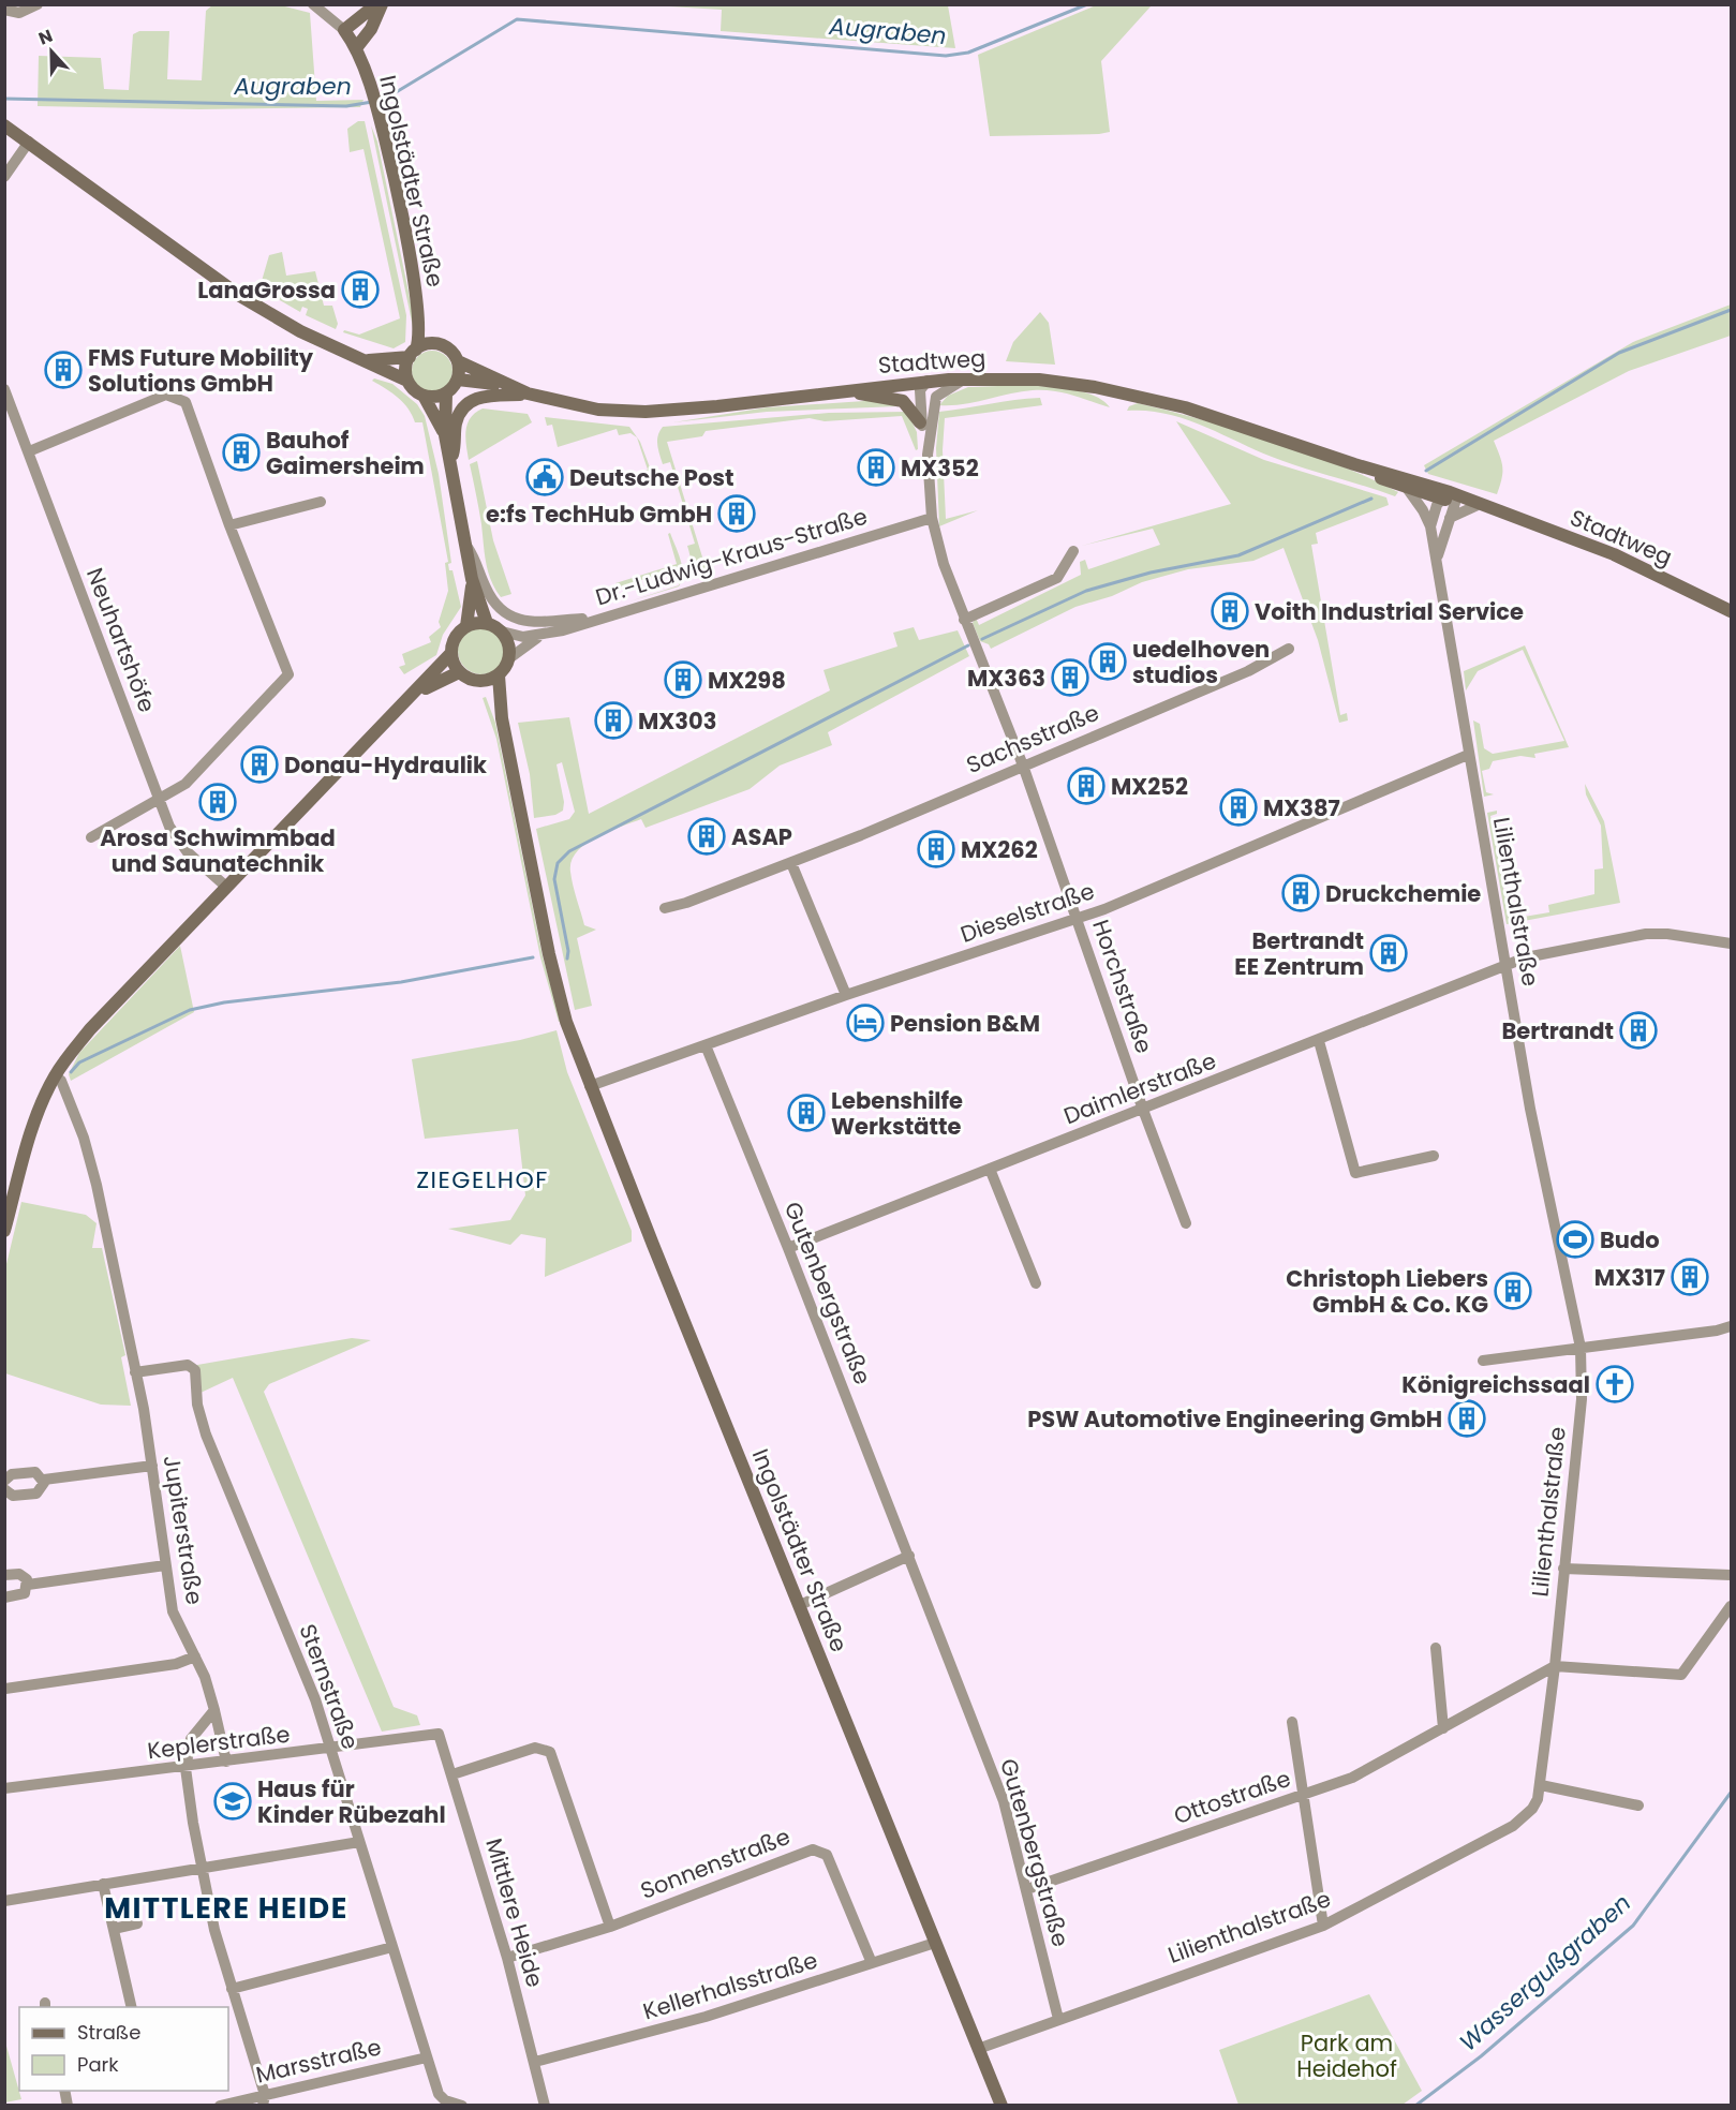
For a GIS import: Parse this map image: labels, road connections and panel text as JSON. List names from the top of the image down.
{
  "streets": {
    "main road": ["Ingolstädter Straße", "Stadtweg"],
    "street": [
      "Dr.-Ludwig-Kraus-Straße",
      "Neuhartshöfe",
      "Sachsstraße",
      "Lilienthalstraße",
      "Dieselstraße",
      "Horchstraße",
      "Daimlerstraße",
      "Gutenbergstraße",
      "Jupiterstraße",
      "Sternstraße",
      "Keplerstraße",
      "Ottostraße",
      "Sonnenstraße",
      "Mittlere Heide",
      "Kellerhalsstraße",
      "Marsstraße"
    ]
  },
  "crossings": [
    ["Ingolstädter Straße", "Stadtweg"],
    ["Ingolstädter Straße", "Lilienthalstraße"],
    ["Ingolstädter Straße", "Dieselstraße"],
    ["Ingolstädter Straße", "Kellerhalsstraße"],
    ["Stadtweg", "Lilienthalstraße"],
    ["Stadtweg", "Horchstraße"],
    ["Dr.-Ludwig-Kraus-Straße", "Horchstraße"],
    ["Sachsstraße", "Horchstraße"],
    ["Lilienthalstraße", "Dieselstraße"],
    ["Lilienthalstraße", "Daimlerstraße"],
    ["Lilienthalstraße", "Gutenbergstraße"],
    ["Lilienthalstraße", "Ottostraße"],
    ["Dieselstraße", "Horchstraße"],
    ["Dieselstraße", "Gutenbergstraße"],
    ["Horchstraße", "Daimlerstraße"],
    ["Daimlerstraße", "Gutenbergstraße"],
    ["Gutenbergstraße", "Ottostraße"],
    ["Jupiterstraße", "Sternstraße"],
    ["Jupiterstraße", "Keplerstraße"],
    ["Sternstraße", "Keplerstraße"],
    ["Sternstraße", "Marsstraße"],
    ["Keplerstraße", "Mittlere Heide"],
    ["Sonnenstraße", "Mittlere Heide"],
    ["Sonnenstraße", "Kellerhalsstraße"],
    ["Mittlere Heide", "Kellerhalsstraße"]
  ],
  "districts": ["ZIEGELHOF", "MITTLERE HEIDE"],
  "water": ["Augraben", "Wassergußgraben"],
  "parks": ["Park am Heidehof"],
  "places": {
    "building": [
      "LanaGrossa",
      "FMS Future Mobility Solutions GmbH",
      "Bauhof Gaimersheim",
      "MX352",
      "e:fs TechHub GmbH",
      "Voith Industrial Service",
      "uedelhoven studios",
      "MX363",
      "MX298",
      "MX303",
      "Donau-Hydraulik",
      "MX252",
      "Arosa Schwimmbad und Saunatechnik",
      "MX387",
      "ASAP",
      "MX262",
      "Druckchemie",
      "Bertrandt EE Zentrum",
      "Bertrandt",
      "Lebenshilfe Werkstätte",
      "MX317",
      "Christoph Liebers GmbH & Co. KG",
      "PSW Automotive Engineering GmbH"
    ],
    "public building": ["Deutsche Post"],
    "hotel": ["Pension B&M"],
    "sports": ["Budo"],
    "church": ["Königreichssaal"],
    "school or university": ["Haus für Kinder Rübezahl"]
  },
  "legend": ["Straße", "Park"],
  "north": "top"
}
